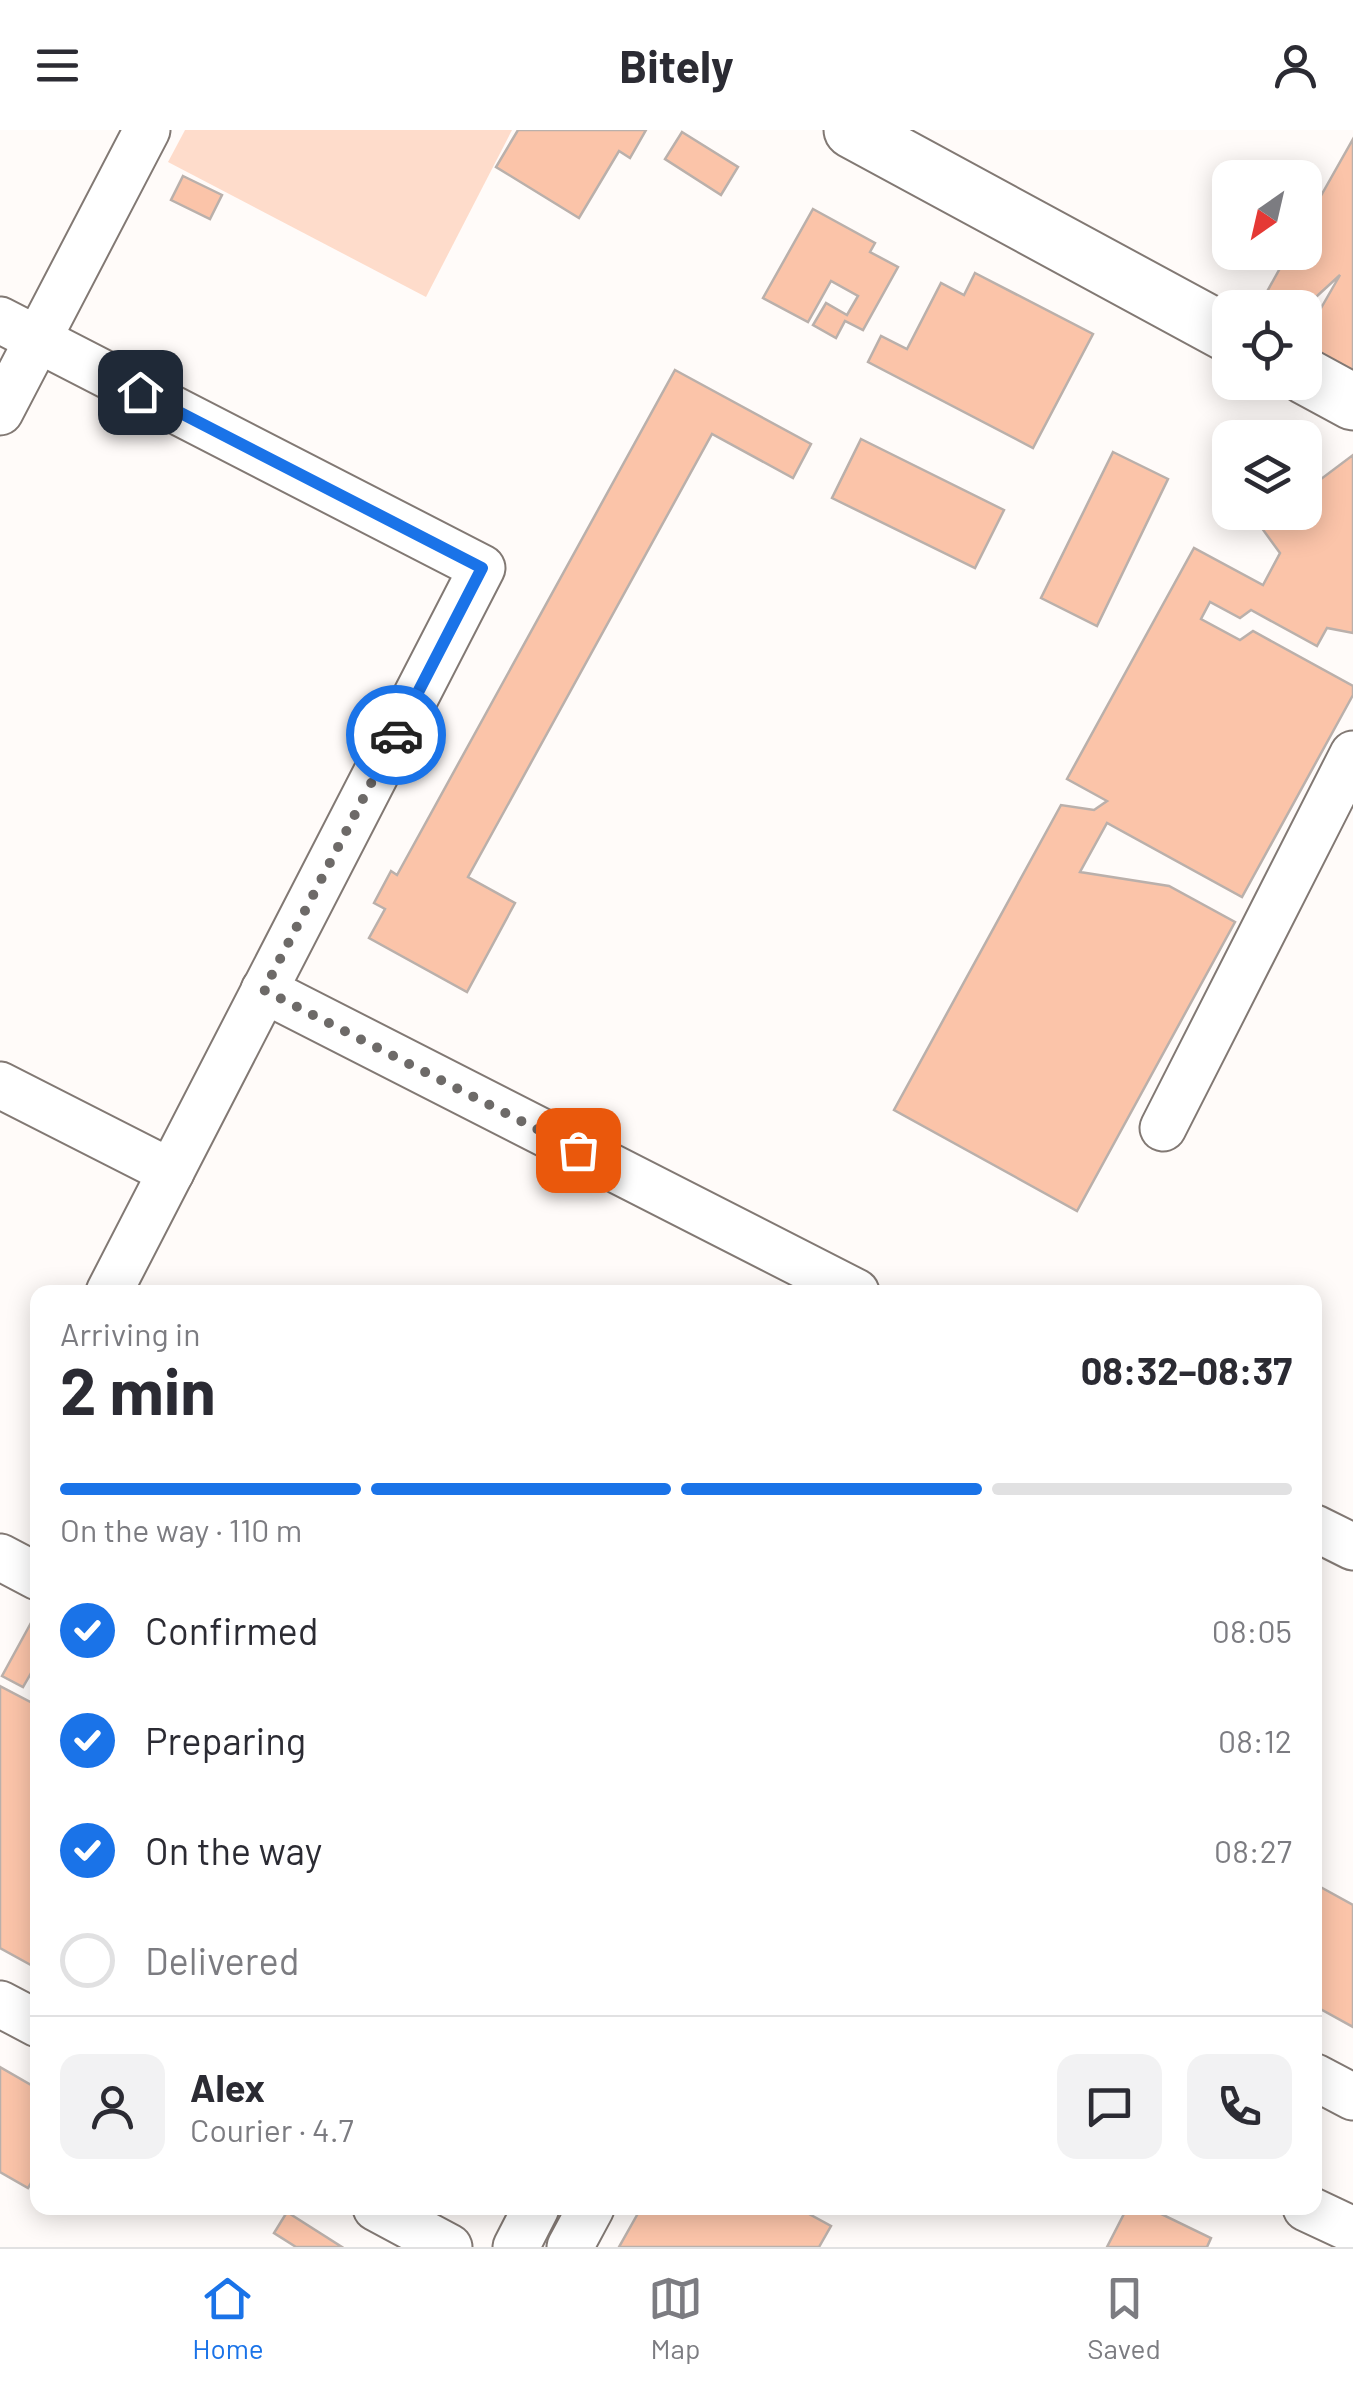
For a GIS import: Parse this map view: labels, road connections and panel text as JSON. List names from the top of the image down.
{
  "north": "bottom left",
  "page": {
    "header": "Bitely",
    "heading": ["2 min", "Arriving in", "08:32–08:37"],
    "panel": ["Alex", "Courier · 4.7"],
    "bar": "On the way · 110 m",
    "list": [
      ["Confirmed", "08:05"],
      ["Preparing", "08:12"],
      ["On the way", "08:27"],
      "Delivered"
    ],
    "tabs": ["Home", "Map", "Saved"]
  }
}
